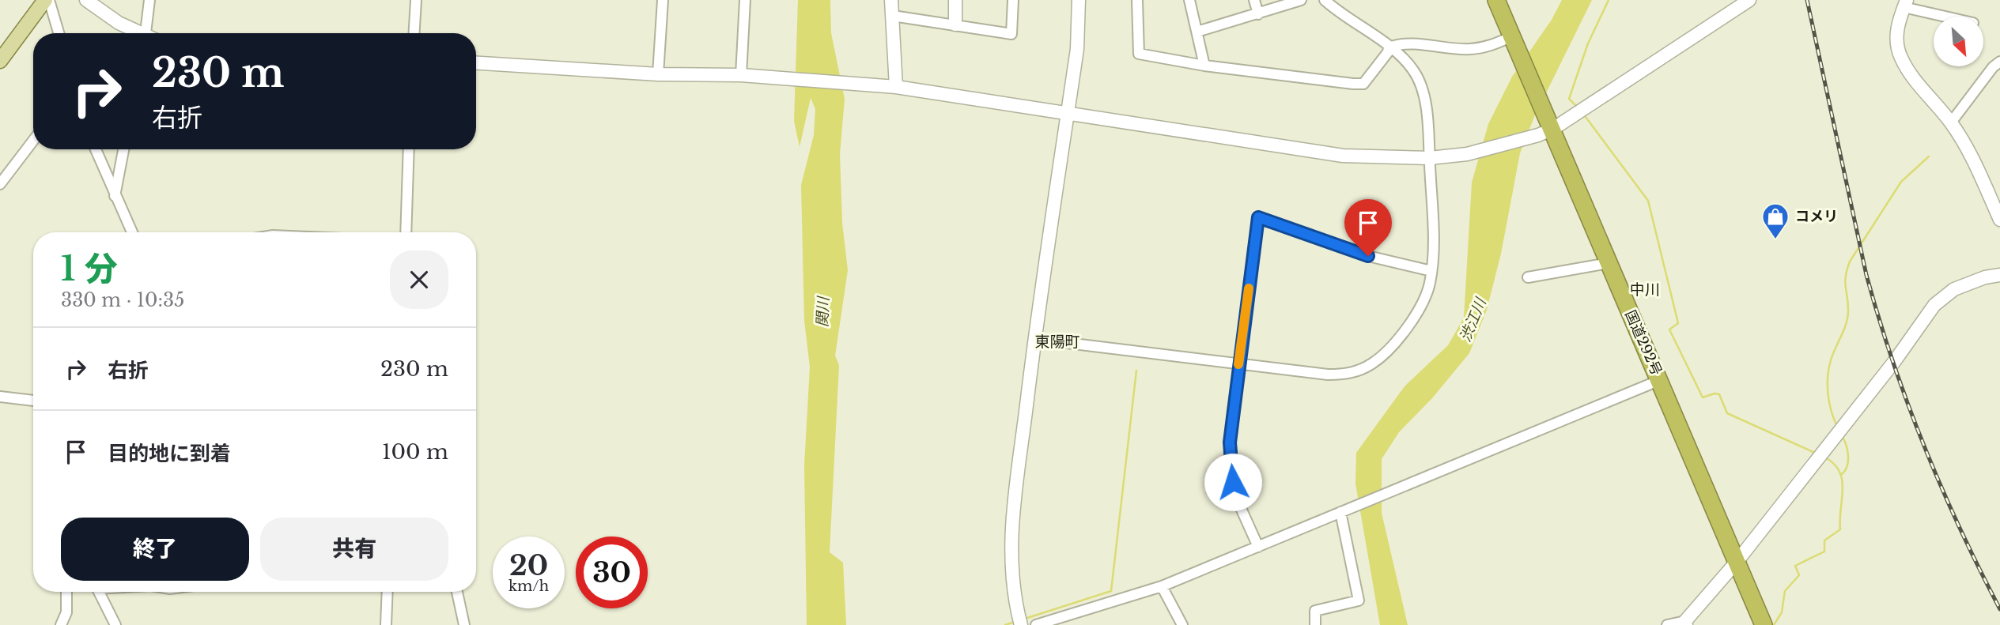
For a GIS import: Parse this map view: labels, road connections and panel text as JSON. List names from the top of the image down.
{
  "streets": {
    "highway": ["国道292号"]
  },
  "districts": ["中川", "東陽町"],
  "water": ["関川", "渋江川"],
  "places": {
    "shop": ["コメリ"]
  },
  "north": "bottom right",
  "page": {
    "turn": ["230 m", "右折"],
    "heading": ["1 分", "330 m · 10:35"],
    "list": [
      {
        "name": "右折",
        "value": "230 m"
      },
      {
        "name": "目的地に到着",
        "value": "100 m"
      }
    ],
    "buttons": ["終了", "共有"],
    "speed": "20 km/h",
    "limit": "30"
  }
}
